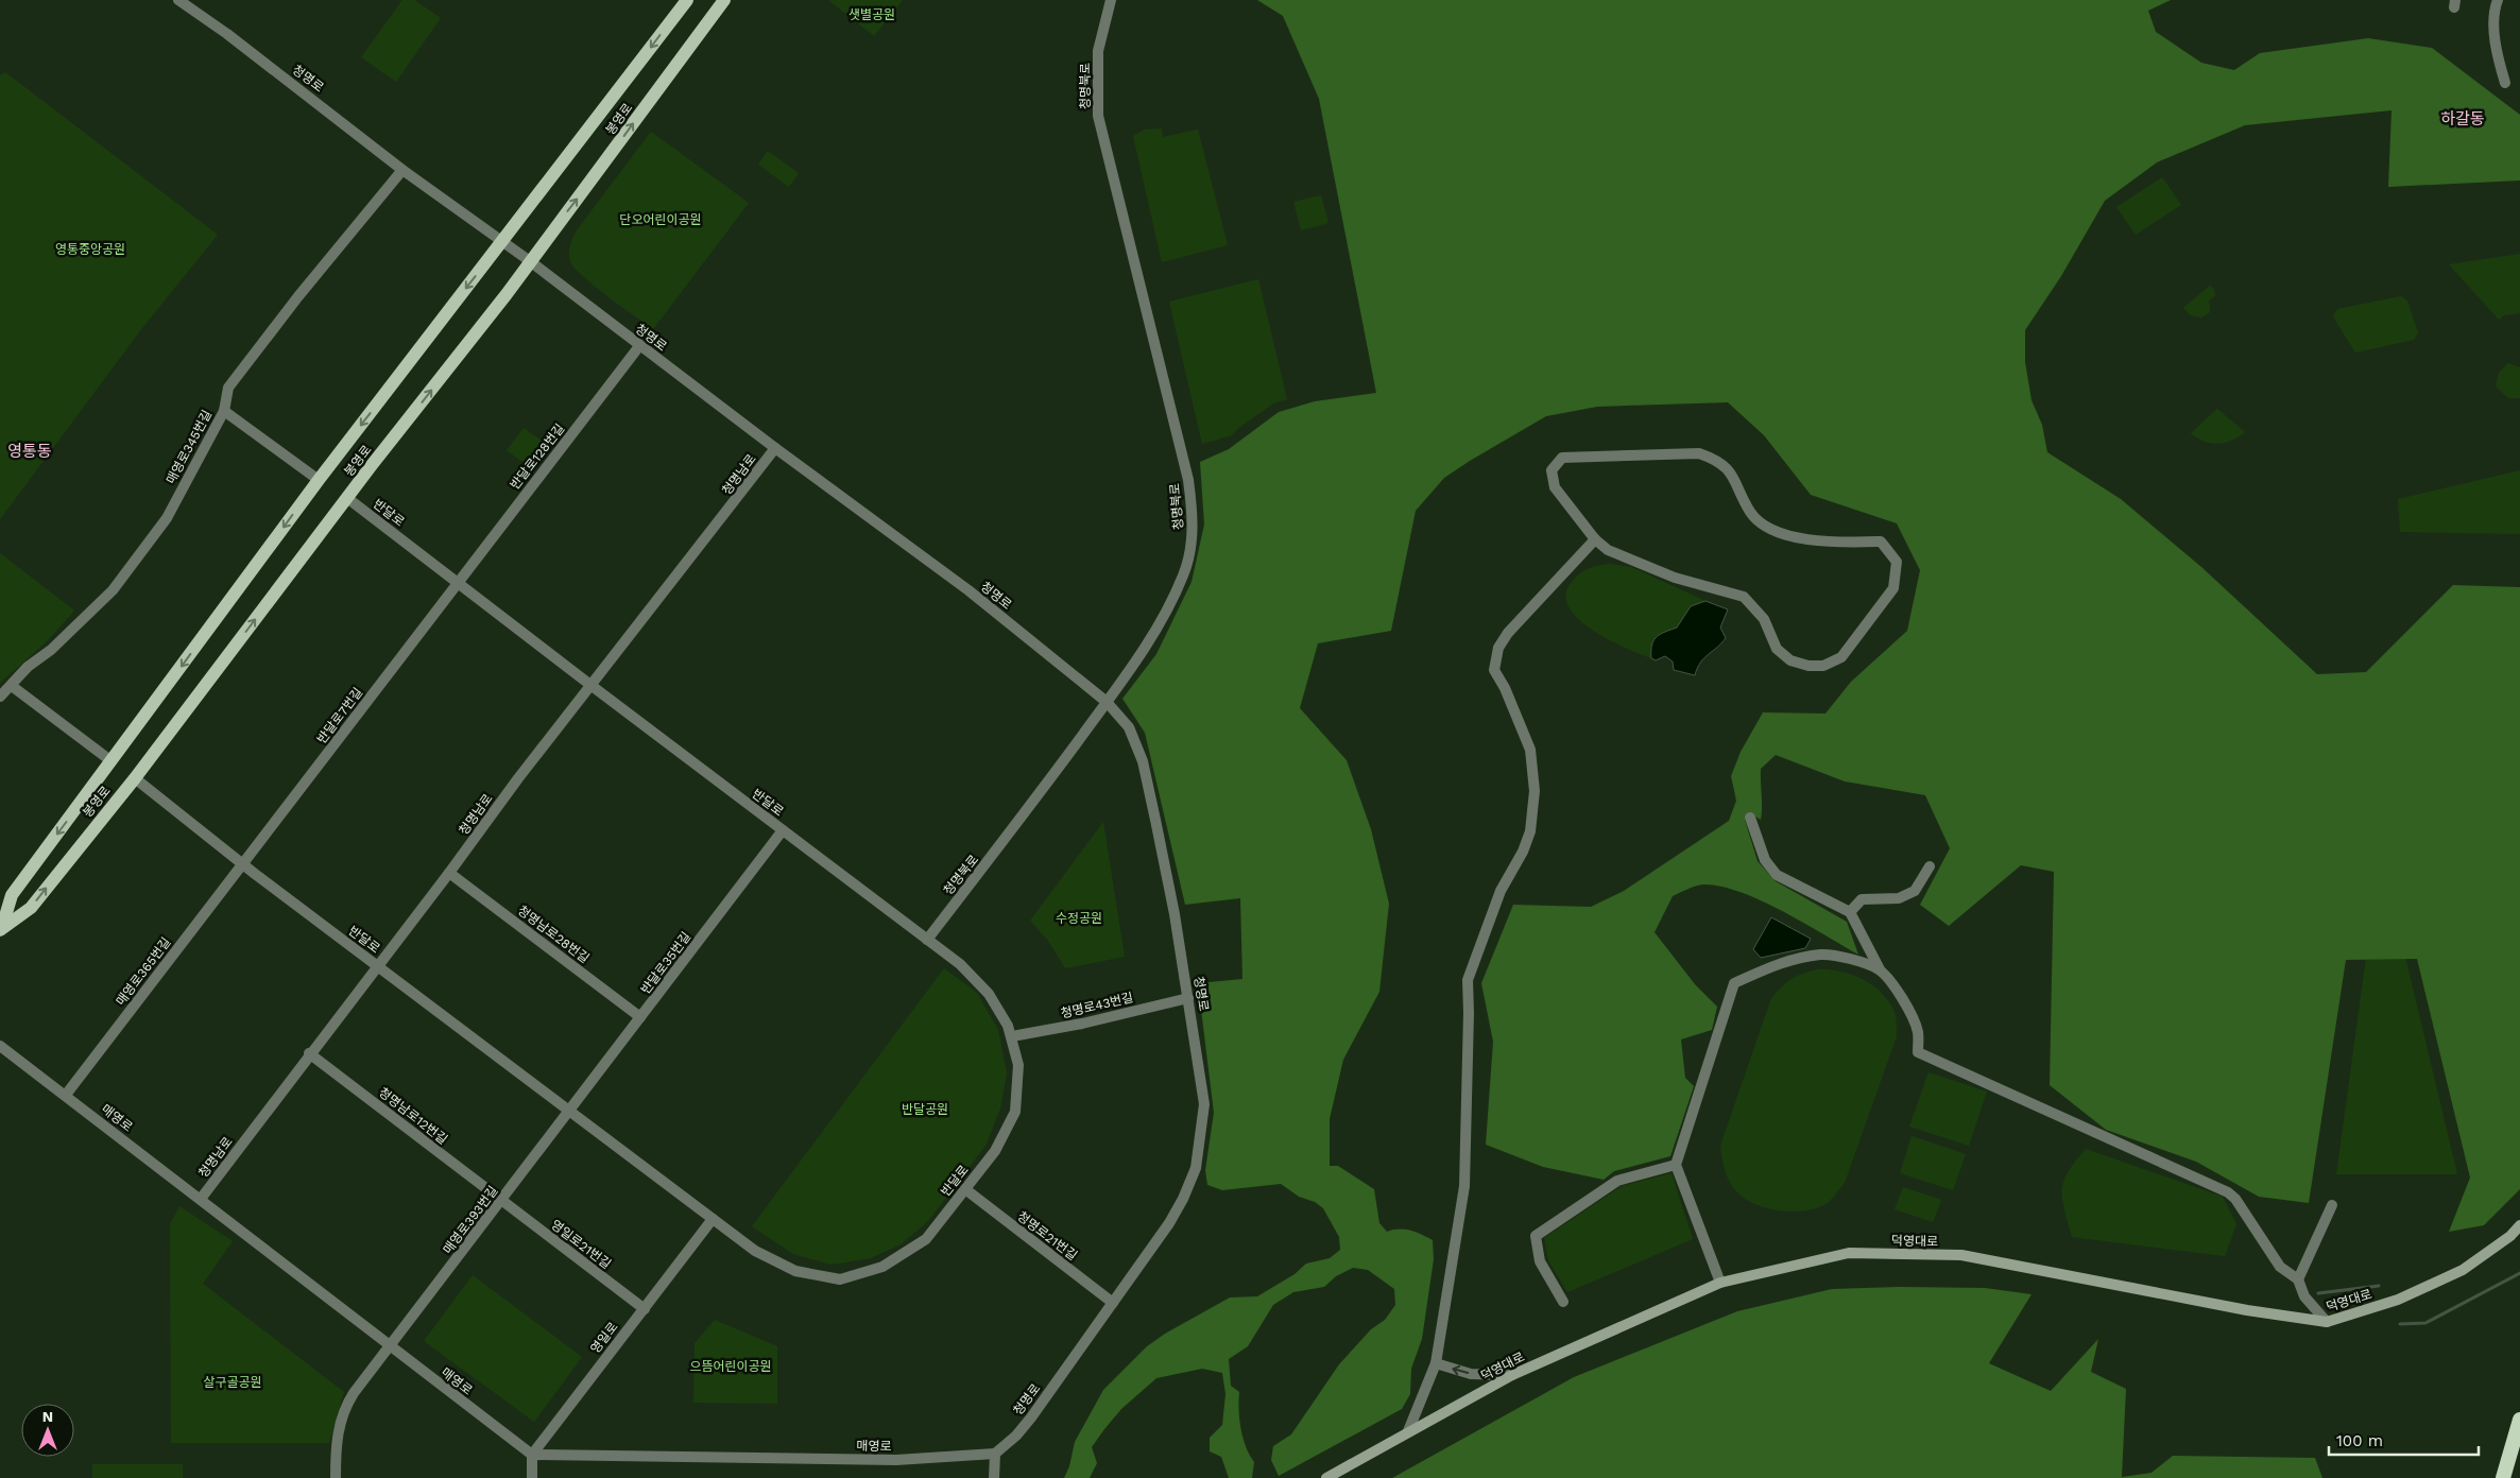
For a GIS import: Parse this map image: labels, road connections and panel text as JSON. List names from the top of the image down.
{
  "streets": {
    "main road": ["봉영로", "덕영대로"],
    "street": [
      "청명로",
      "청명북로",
      "매영로345번길",
      "반달로128번길",
      "청명남로",
      "반달로",
      "반달로7번길",
      "청명남로28번길",
      "반달로35번길",
      "매영로365번길",
      "청명로43번길",
      "청명남로12번길",
      "매영로",
      "매영로393번길",
      "청명로21번길",
      "영일로21번길",
      "영일로"
    ]
  },
  "crossings": [
    ["청명로", "청명북로"],
    ["청명로", "봉영로"],
    ["청명로", "매영로345번길"],
    ["청명로", "반달로128번길"],
    ["청명로", "청명남로"],
    ["청명로", "청명로43번길"],
    ["청명로", "매영로"],
    ["청명로", "청명로21번길"],
    ["청명북로", "반달로"],
    ["봉영로", "반달로"],
    ["반달로128번길", "반달로"],
    ["반달로128번길", "반달로7번길"],
    ["청명남로", "반달로"],
    ["청명남로", "청명남로28번길"],
    ["청명남로", "청명남로12번길"],
    ["청명남로", "매영로"],
    ["반달로", "반달로7번길"],
    ["반달로", "반달로35번길"],
    ["반달로", "매영로365번길"],
    ["반달로", "청명로43번길"],
    ["반달로", "매영로393번길"],
    ["반달로", "청명로21번길"],
    ["반달로", "영일로"],
    ["반달로7번길", "매영로365번길"],
    ["청명남로28번길", "반달로35번길"],
    ["반달로35번길", "매영로393번길"],
    ["매영로365번길", "매영로"],
    ["청명남로12번길", "매영로393번길"],
    ["청명남로12번길", "영일로21번길"],
    ["매영로", "매영로393번길"],
    ["매영로", "영일로"],
    ["매영로393번길", "영일로21번길"],
    ["영일로21번길", "영일로"]
  ],
  "districts": ["하갈동", "영통동"],
  "parks": [
    "샛별공원",
    "단오어린이공원",
    "영통중앙공원",
    "수정공원",
    "반달공원",
    "으뜸어린이공원",
    "살구골공원"
  ],
  "scale_bar": "100 m",
  "north": "top"
}
